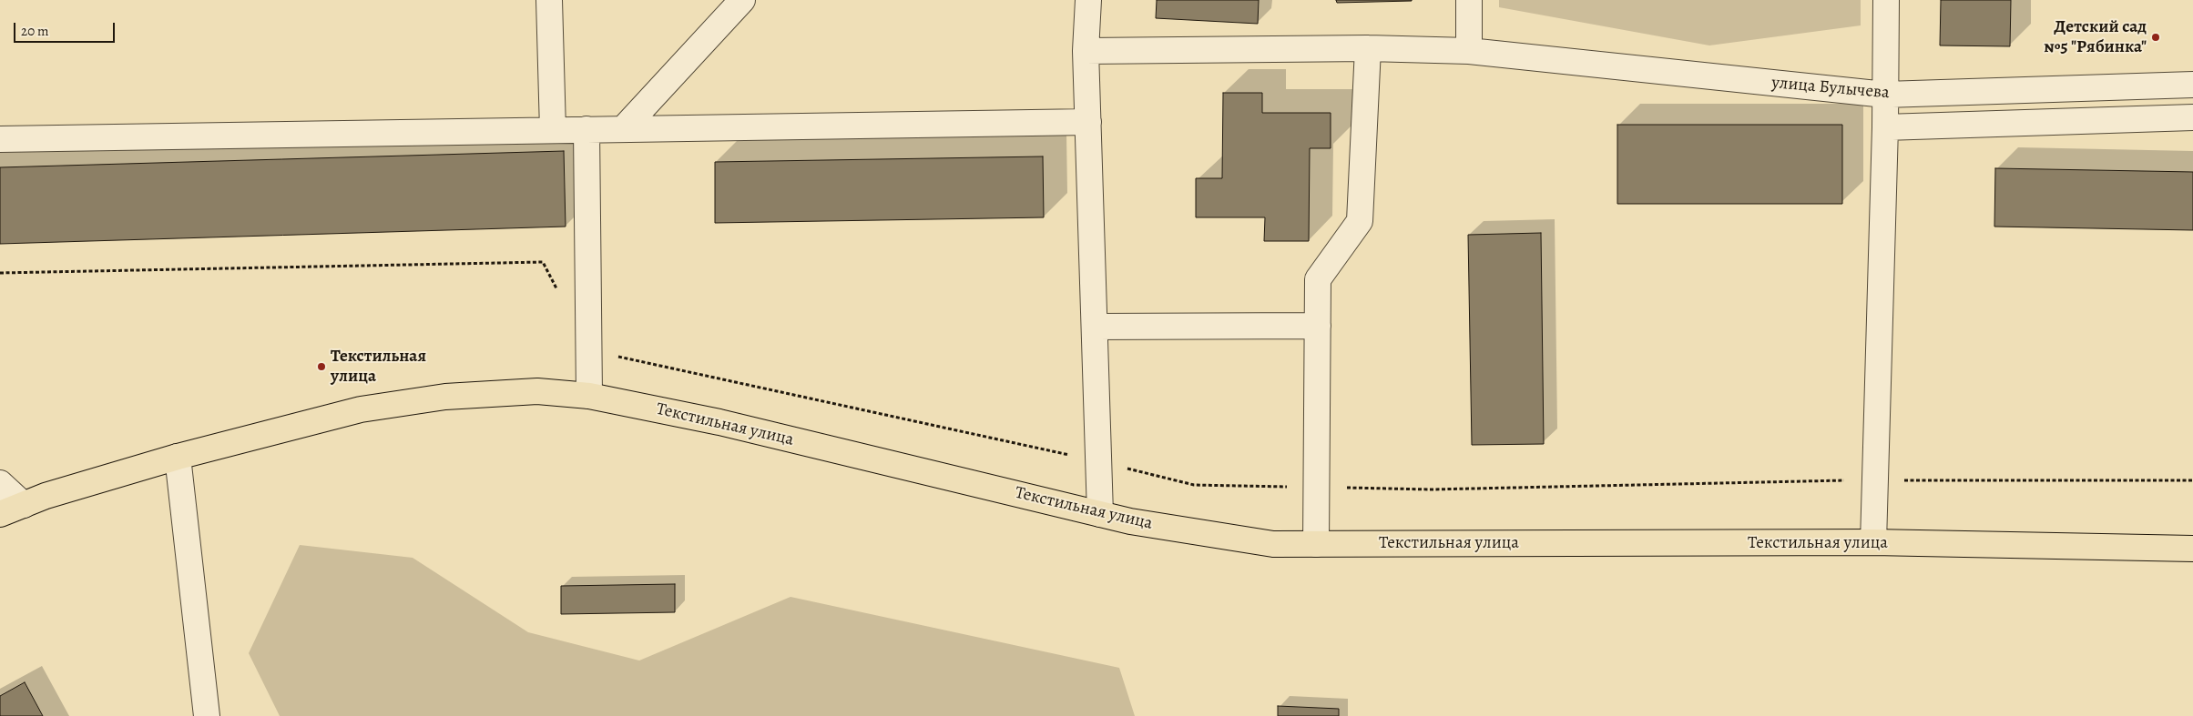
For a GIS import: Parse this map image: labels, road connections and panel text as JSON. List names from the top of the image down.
{
  "streets": {
    "main road": ["Текстильная улица"],
    "street": ["улица Булычева"]
  },
  "places": ["Детский сад №5 \"Рябинка\"", "Текстильная улица"],
  "scale_bar": "20 m"
}
